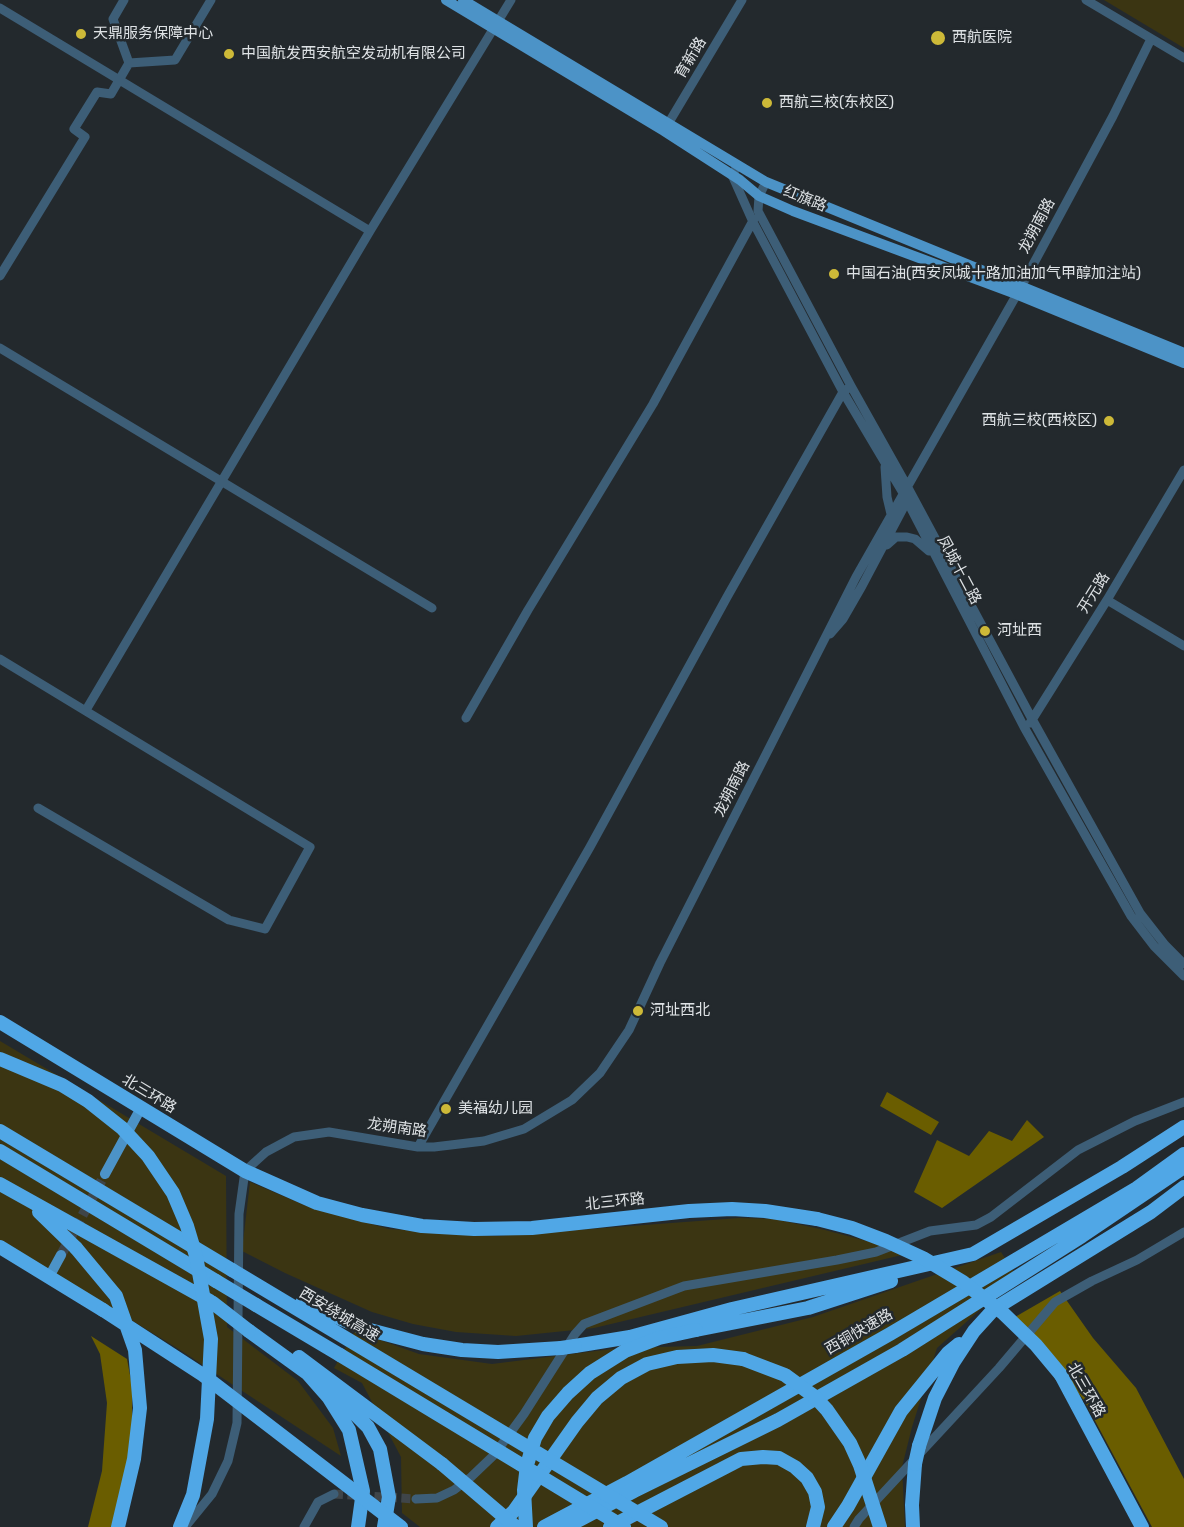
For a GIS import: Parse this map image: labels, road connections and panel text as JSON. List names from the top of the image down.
{
  "streets": {
    "highway": ["北三环路", "西安绕城高速", "西铜快速路"],
    "main road": ["红旗路"],
    "street": [
      "育新路",
      "龙朔南路",
      "凤城十二路",
      "开元路"
    ]
  },
  "crossings": [
    ["育新路", "红旗路"],
    ["红旗路", "龙朔南路"],
    ["红旗路", "凤城十二路"],
    ["龙朔南路", "凤城十二路"],
    ["龙朔南路", "北三环路"],
    ["凤城十二路", "开元路"]
  ],
  "places": [
    "天鼎服务保障中心",
    "西航医院",
    "中国航发西安航空发动机有限公司",
    "西航三校(东校区)",
    "中国石油(西安凤城十路加油加气甲醇加注站)",
    "西航三校(西校区)",
    "河址西",
    "河址西北",
    "美福幼儿园"
  ]
}
